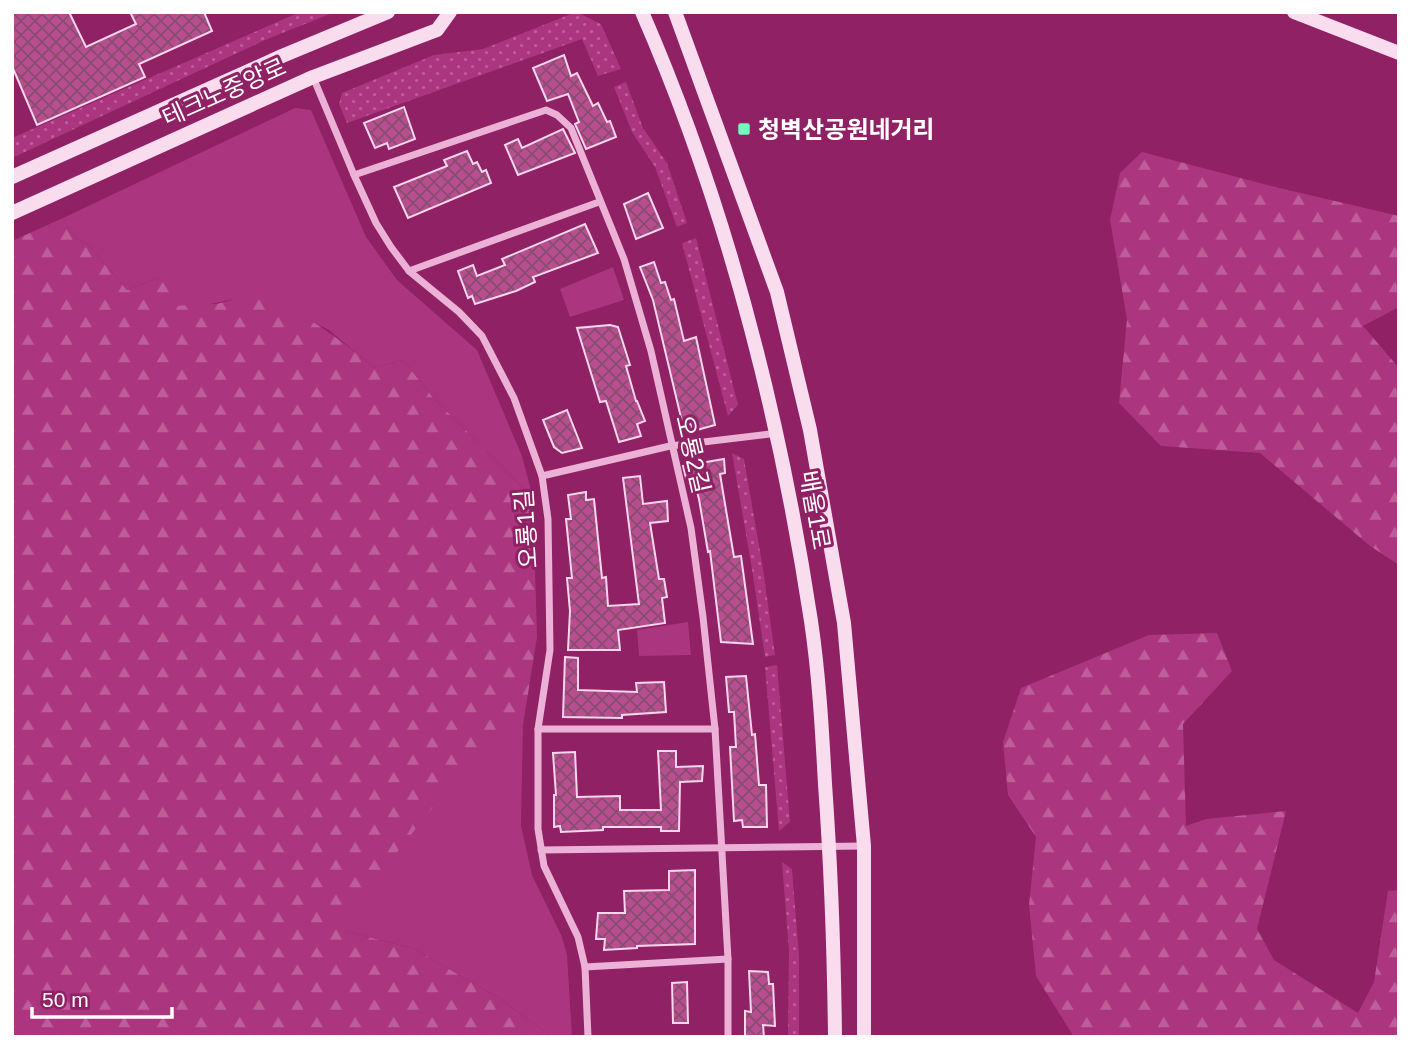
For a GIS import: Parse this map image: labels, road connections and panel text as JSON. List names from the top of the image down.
{
  "streets": {
    "main road": ["테크노중앙로", "배울1로"],
    "street": ["오룡2길", "오룡1길"]
  },
  "crossings": [
    ["테크노중앙로", "오룡1길"],
    ["오룡2길", "오룡1길"]
  ],
  "places": {
    "transit": ["청벽산공원네거리"]
  },
  "scale_bar": "50 m"
}
